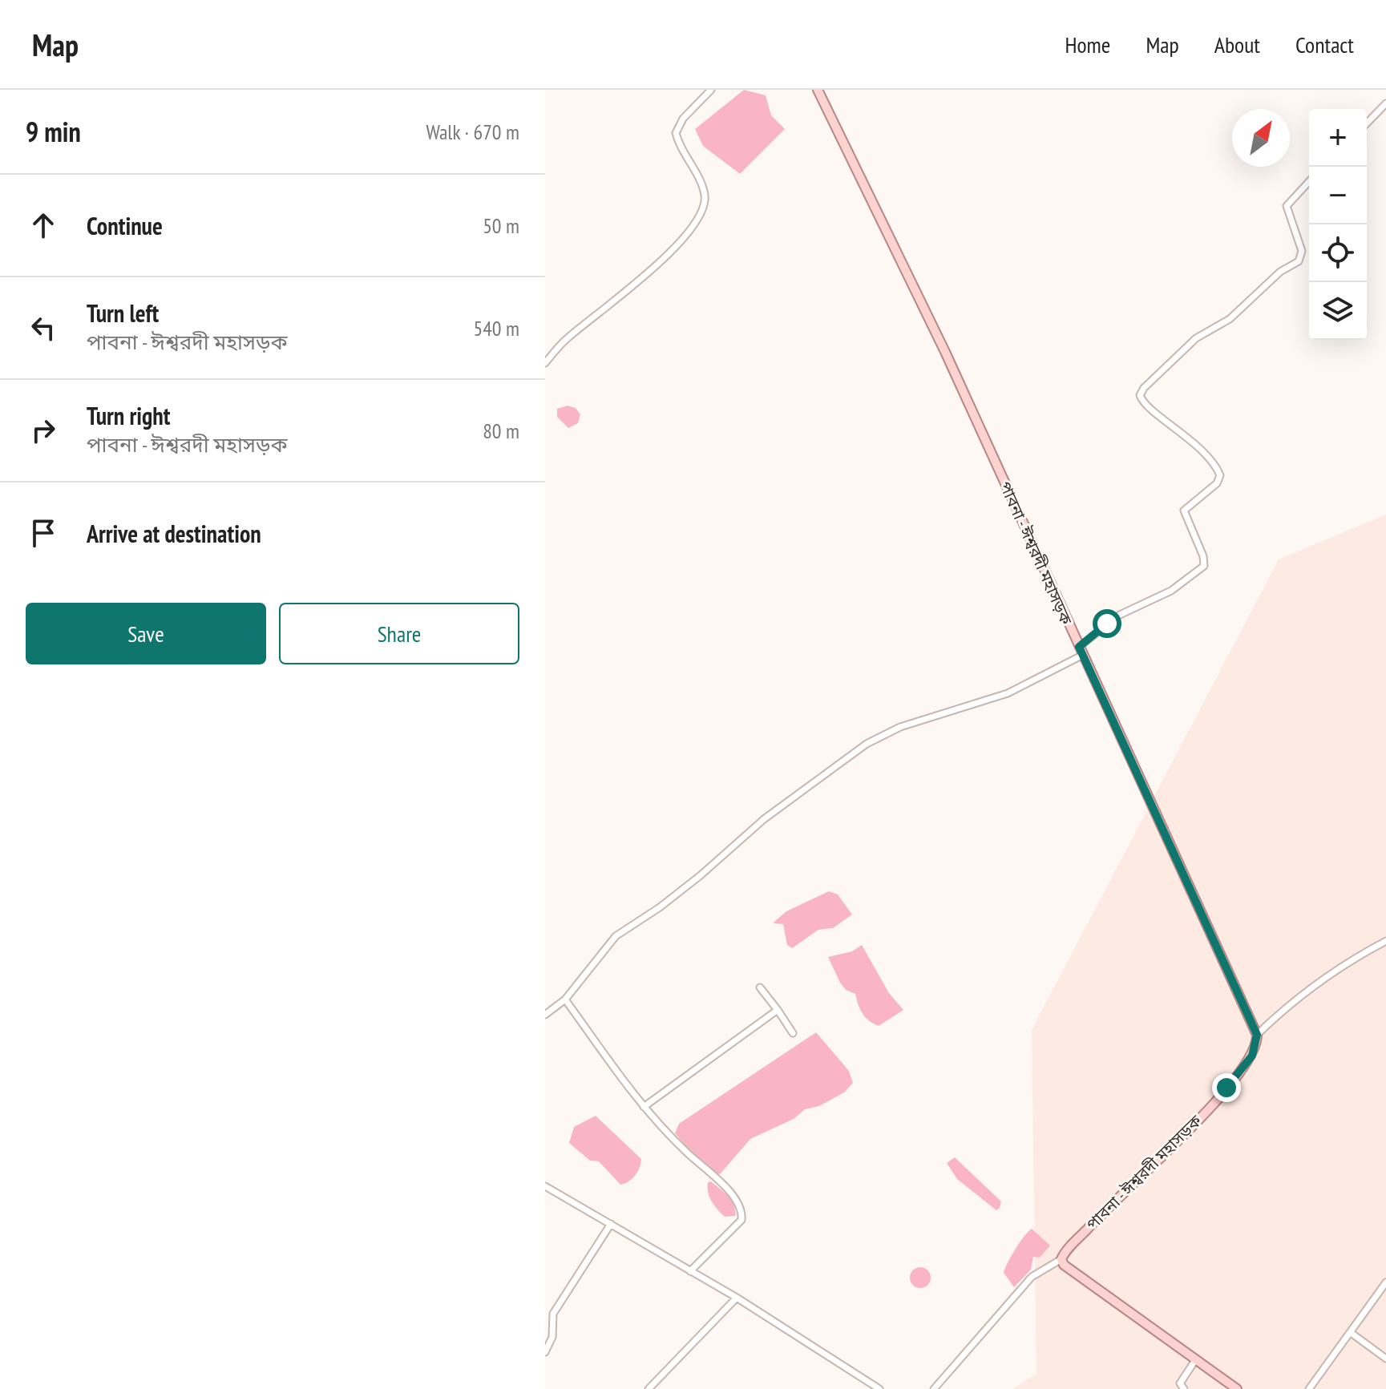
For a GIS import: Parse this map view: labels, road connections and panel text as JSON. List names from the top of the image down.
{
  "streets": {
    "main road": ["পাবনা - ঈশ্বরদী মহাসড়ক"]
  },
  "north": "top right",
  "page": {
    "header": "Map",
    "nav": [
      "Home",
      "Map",
      "About",
      "Contact"
    ],
    "heading": ["9 min", "Walk · 670 m"],
    "map_buttons": ["+", "−"],
    "list": [
      ["Continue", "50 m"],
      ["Turn left", "পাবনা - ঈশ্বরদী মহাসড়ক", "540 m"],
      ["Turn right", "পাবনা - ঈশ্বরদী মহাসড়ক", "80 m"],
      "Arrive at destination"
    ],
    "buttons": ["Save", "Share"]
  }
}
